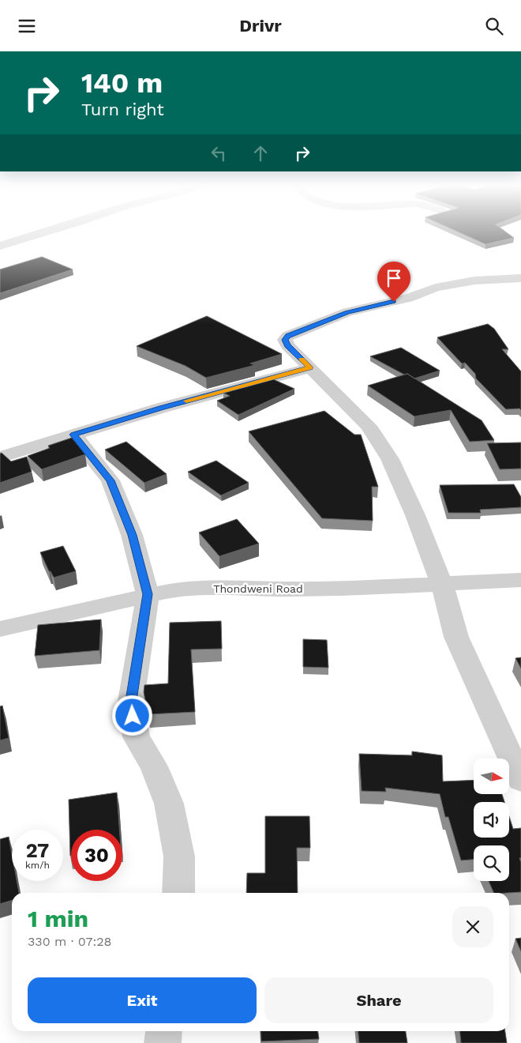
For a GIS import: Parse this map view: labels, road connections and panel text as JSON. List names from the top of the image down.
{
  "streets": {
    "street": ["Thondweni Road"]
  },
  "north": "right",
  "page": {
    "header": "Drivr",
    "turn": ["140 m", "Turn right"],
    "speed": "27 km/h",
    "limit": "30",
    "heading": ["1 min", "330 m · 07:28"],
    "buttons": ["Exit", "Share"]
  }
}
